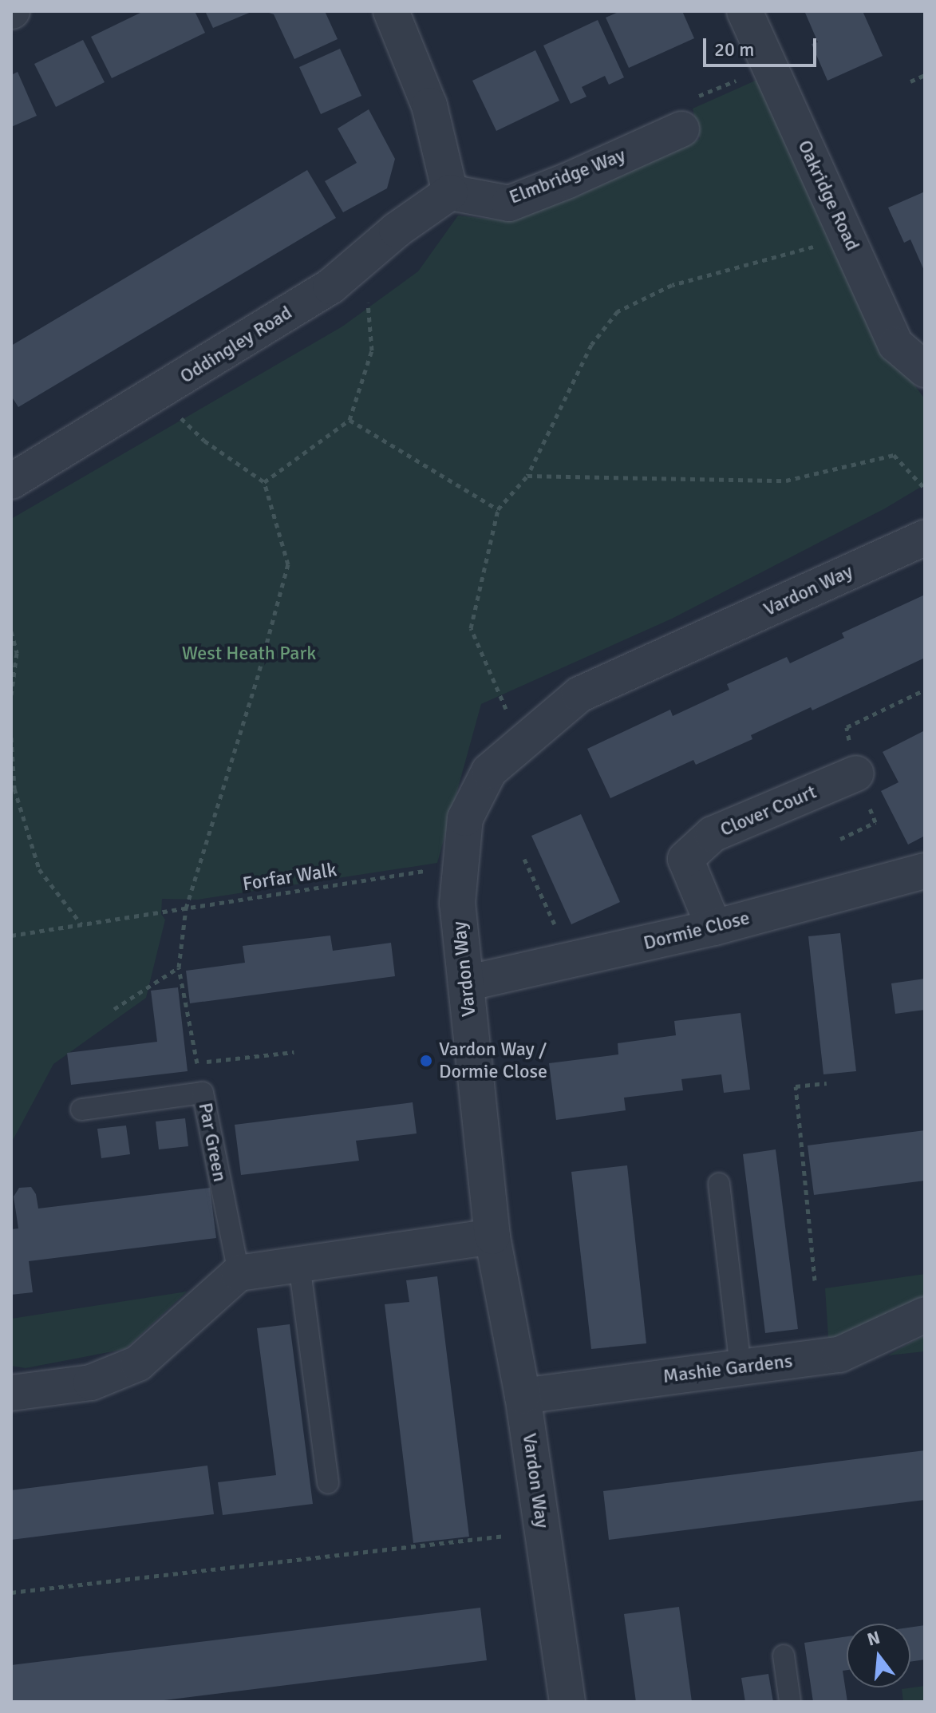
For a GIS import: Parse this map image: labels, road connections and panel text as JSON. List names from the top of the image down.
{
  "streets": {
    "street": [
      "Elmbridge Way",
      "Oakridge Road",
      "Oddingley Road",
      "Vardon Way",
      "Clover Court",
      "Dormie Close",
      "Mashie Gardens"
    ],
    "lane": ["Par Green"],
    "path": ["Forfar Walk"]
  },
  "crossings": [
    ["Elmbridge Way", "Oddingley Road"],
    ["Vardon Way", "Forfar Walk"],
    ["Vardon Way", "Dormie Close"],
    ["Vardon Way", "Mashie Gardens"],
    ["Clover Court", "Dormie Close"]
  ],
  "parks": ["West Heath Park"],
  "places": ["Vardon Way / Dormie Close"],
  "scale_bar": "20 m",
  "north": "top"
}
